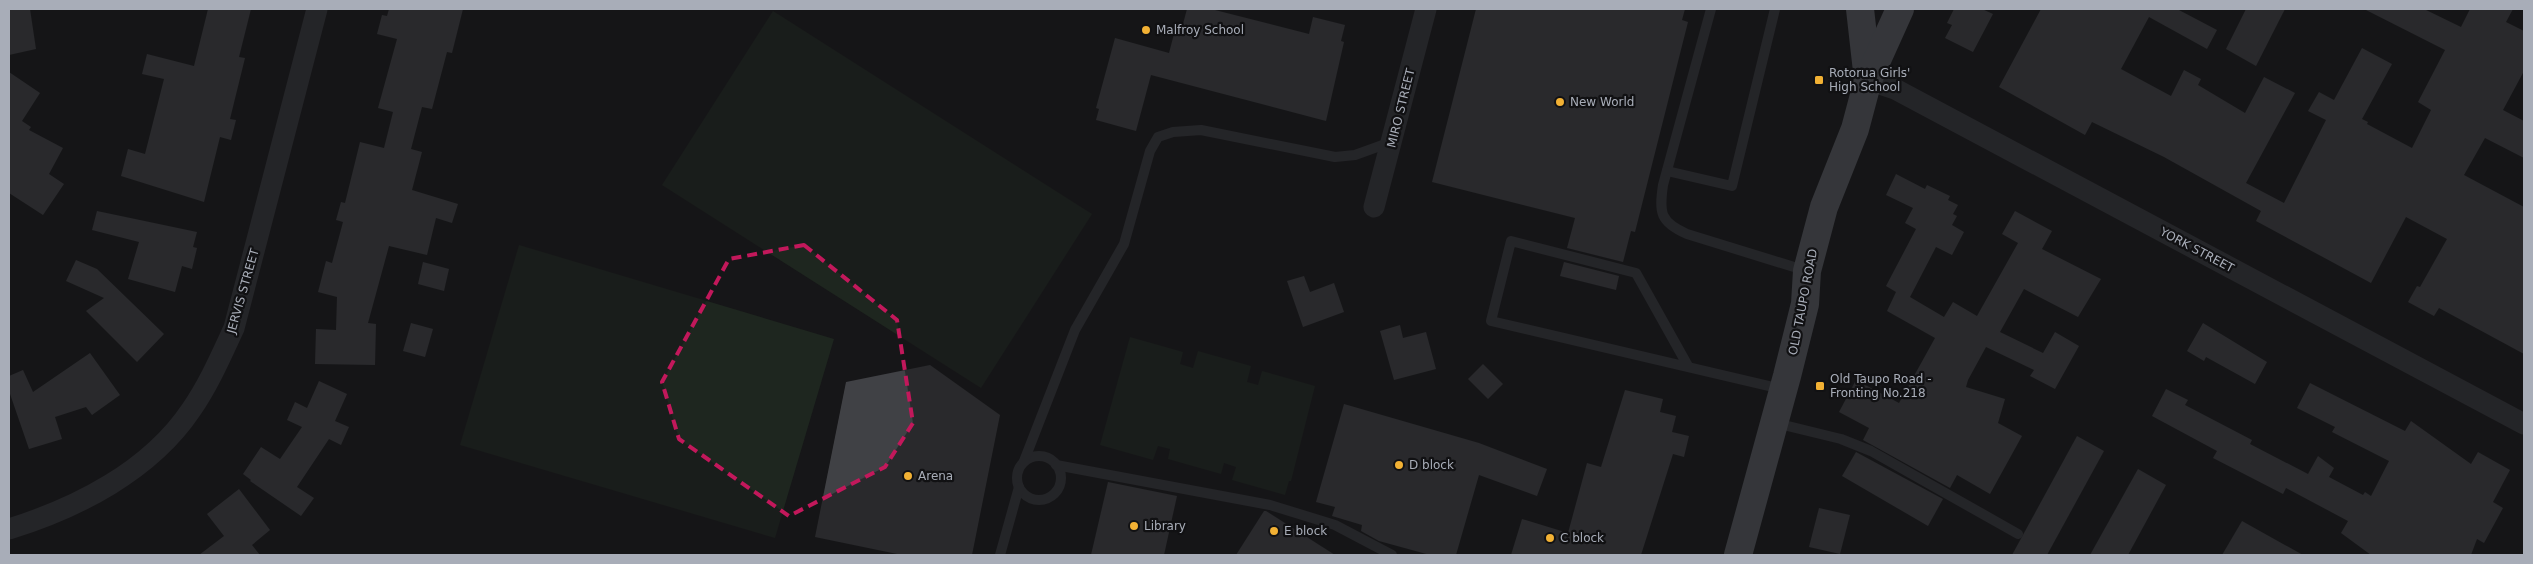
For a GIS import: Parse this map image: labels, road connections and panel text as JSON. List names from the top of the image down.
{
  "streets": {
    "highway": ["OLD TAUPO ROAD"],
    "street": ["MIRO STREET", "YORK STREET", "JERVIS STREET"]
  },
  "crossings": [
    ["YORK STREET", "OLD TAUPO ROAD"]
  ],
  "places": {
    "other": [
      "Malfroy School",
      "New World",
      "D block",
      "Arena",
      "Library",
      "E block",
      "C block"
    ],
    "transit": ["Rotorua Girls' High School", "Old Taupo Road - Fronting No.218"]
  }
}
